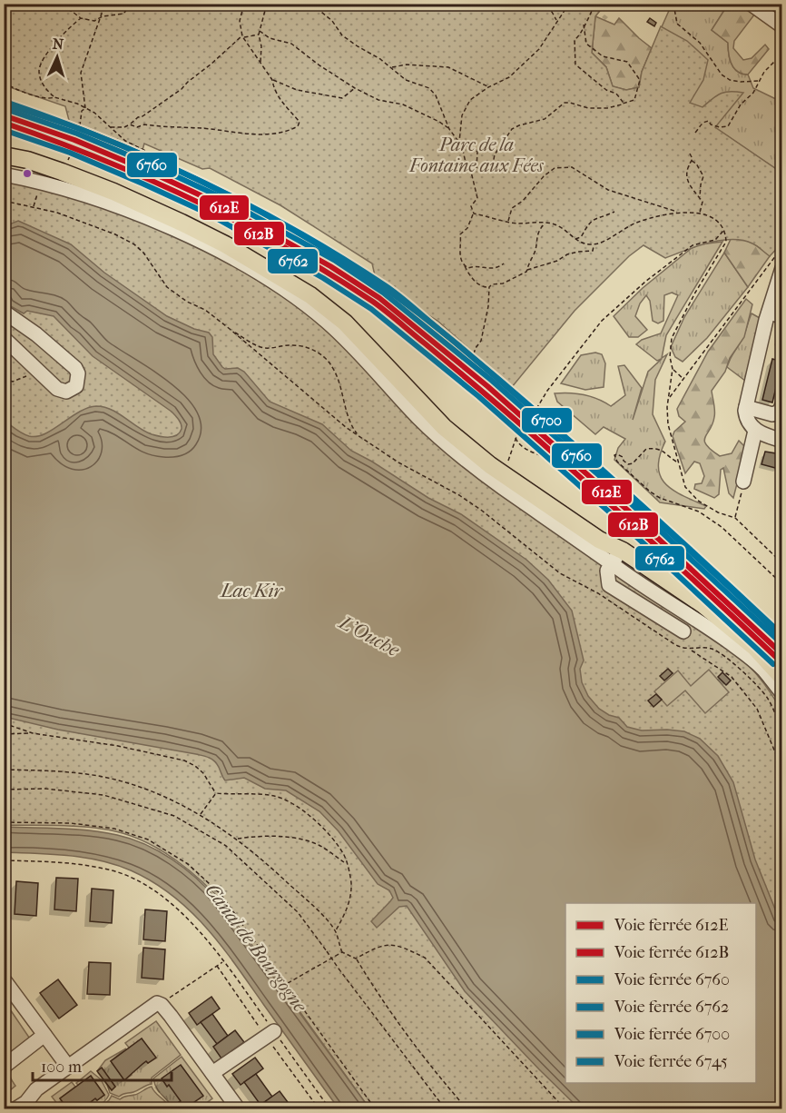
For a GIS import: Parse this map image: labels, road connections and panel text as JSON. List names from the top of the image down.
{
  "water": ["Lac Kir", "L'Ouche", "Canal de Bourgogne"],
  "parks": ["Parc de la Fontaine aux Fées"],
  "lines": [
    "rail line 6700",
    "rail line 6745",
    "rail line 6760",
    "rail line 612E",
    "rail line 612B",
    "rail line 6762"
  ],
  "legend": [
    "Voie ferrée 612E",
    "Voie ferrée 612B",
    "Voie ferrée 6760",
    "Voie ferrée 6762",
    "Voie ferrée 6700",
    "Voie ferrée 6745"
  ],
  "scale_bar": "100 m",
  "north": "top"
}
